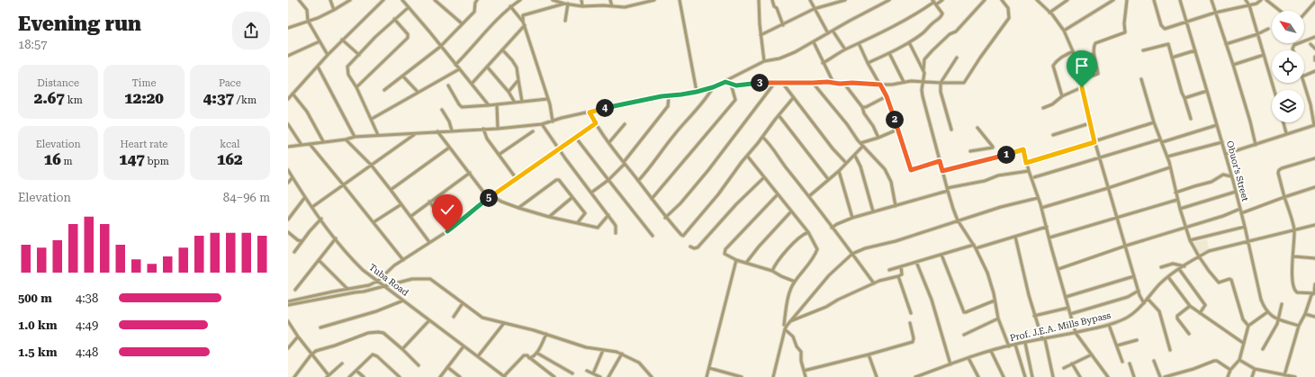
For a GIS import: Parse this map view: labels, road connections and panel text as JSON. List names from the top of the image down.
{
  "streets": {
    "street": ["Obuor’s Street", "Tuba Road", "Prof. J.E.A. Mills Bypass"]
  },
  "crossings": [
    ["Obuor’s Street", "Prof. J.E.A. Mills Bypass"]
  ],
  "north": "top left",
  "page": {
    "heading": ["Evening run", "18:57"],
    "stats": [
      ["Distance", "2.67 km"],
      ["Time", "12:20"],
      ["Pace", "4:37 /km"],
      ["Elevation", "16 m"],
      ["Heart rate", "147 bpm"],
      ["kcal", "162"]
    ],
    "pins": [
      "3",
      "4",
      "2",
      "1",
      "5"
    ],
    "chart": ["Elevation", "84–96 m"],
    "list": [
      {
        "name": "500 m",
        "note": "4:38"
      },
      {
        "name": "1.0 km",
        "note": "4:49"
      },
      {
        "name": "1.5 km",
        "note": "4:48"
      }
    ]
  }
}
